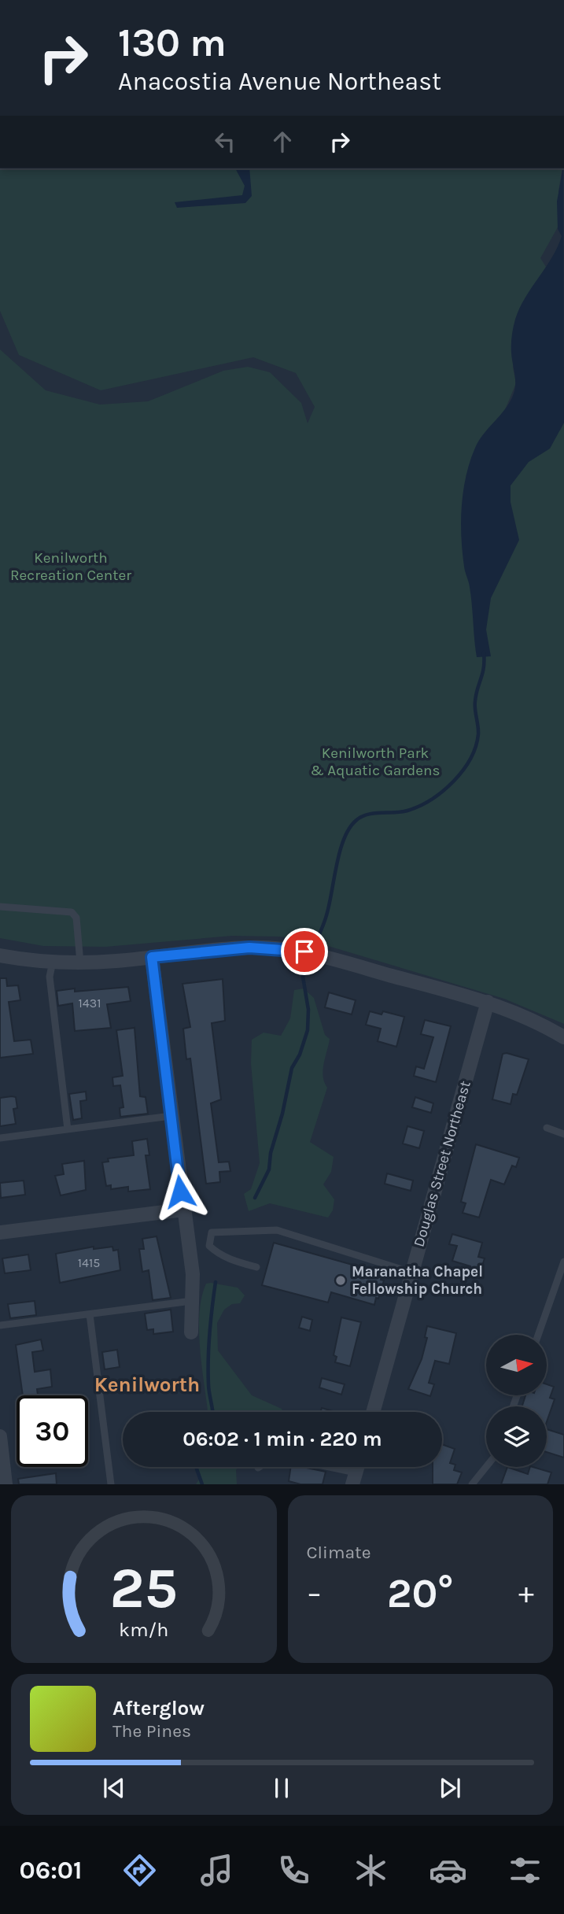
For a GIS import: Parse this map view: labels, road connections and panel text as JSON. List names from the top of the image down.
{
  "streets": {
    "street": ["Douglas Street Northeast"]
  },
  "districts": ["Kenilworth"],
  "parks": ["Kenilworth Recreation Center", "Kenilworth Park & Aquatic Gardens"],
  "places": ["Maranatha Chapel Fellowship Church"],
  "house_numbers": ["1431", "1415"],
  "north": "right",
  "page": {
    "turn": ["130 m", "Anacostia Avenue Northeast"],
    "limit": "30",
    "trip": "06:02 · 1 min · 220 m",
    "tile": "Climate",
    "heat": ["−", "20°", "+"],
    "song": ["Afterglow", "The Pines"],
    "tabs": "06:01",
    "gauge": ["25", "km/h"]
  }
}
